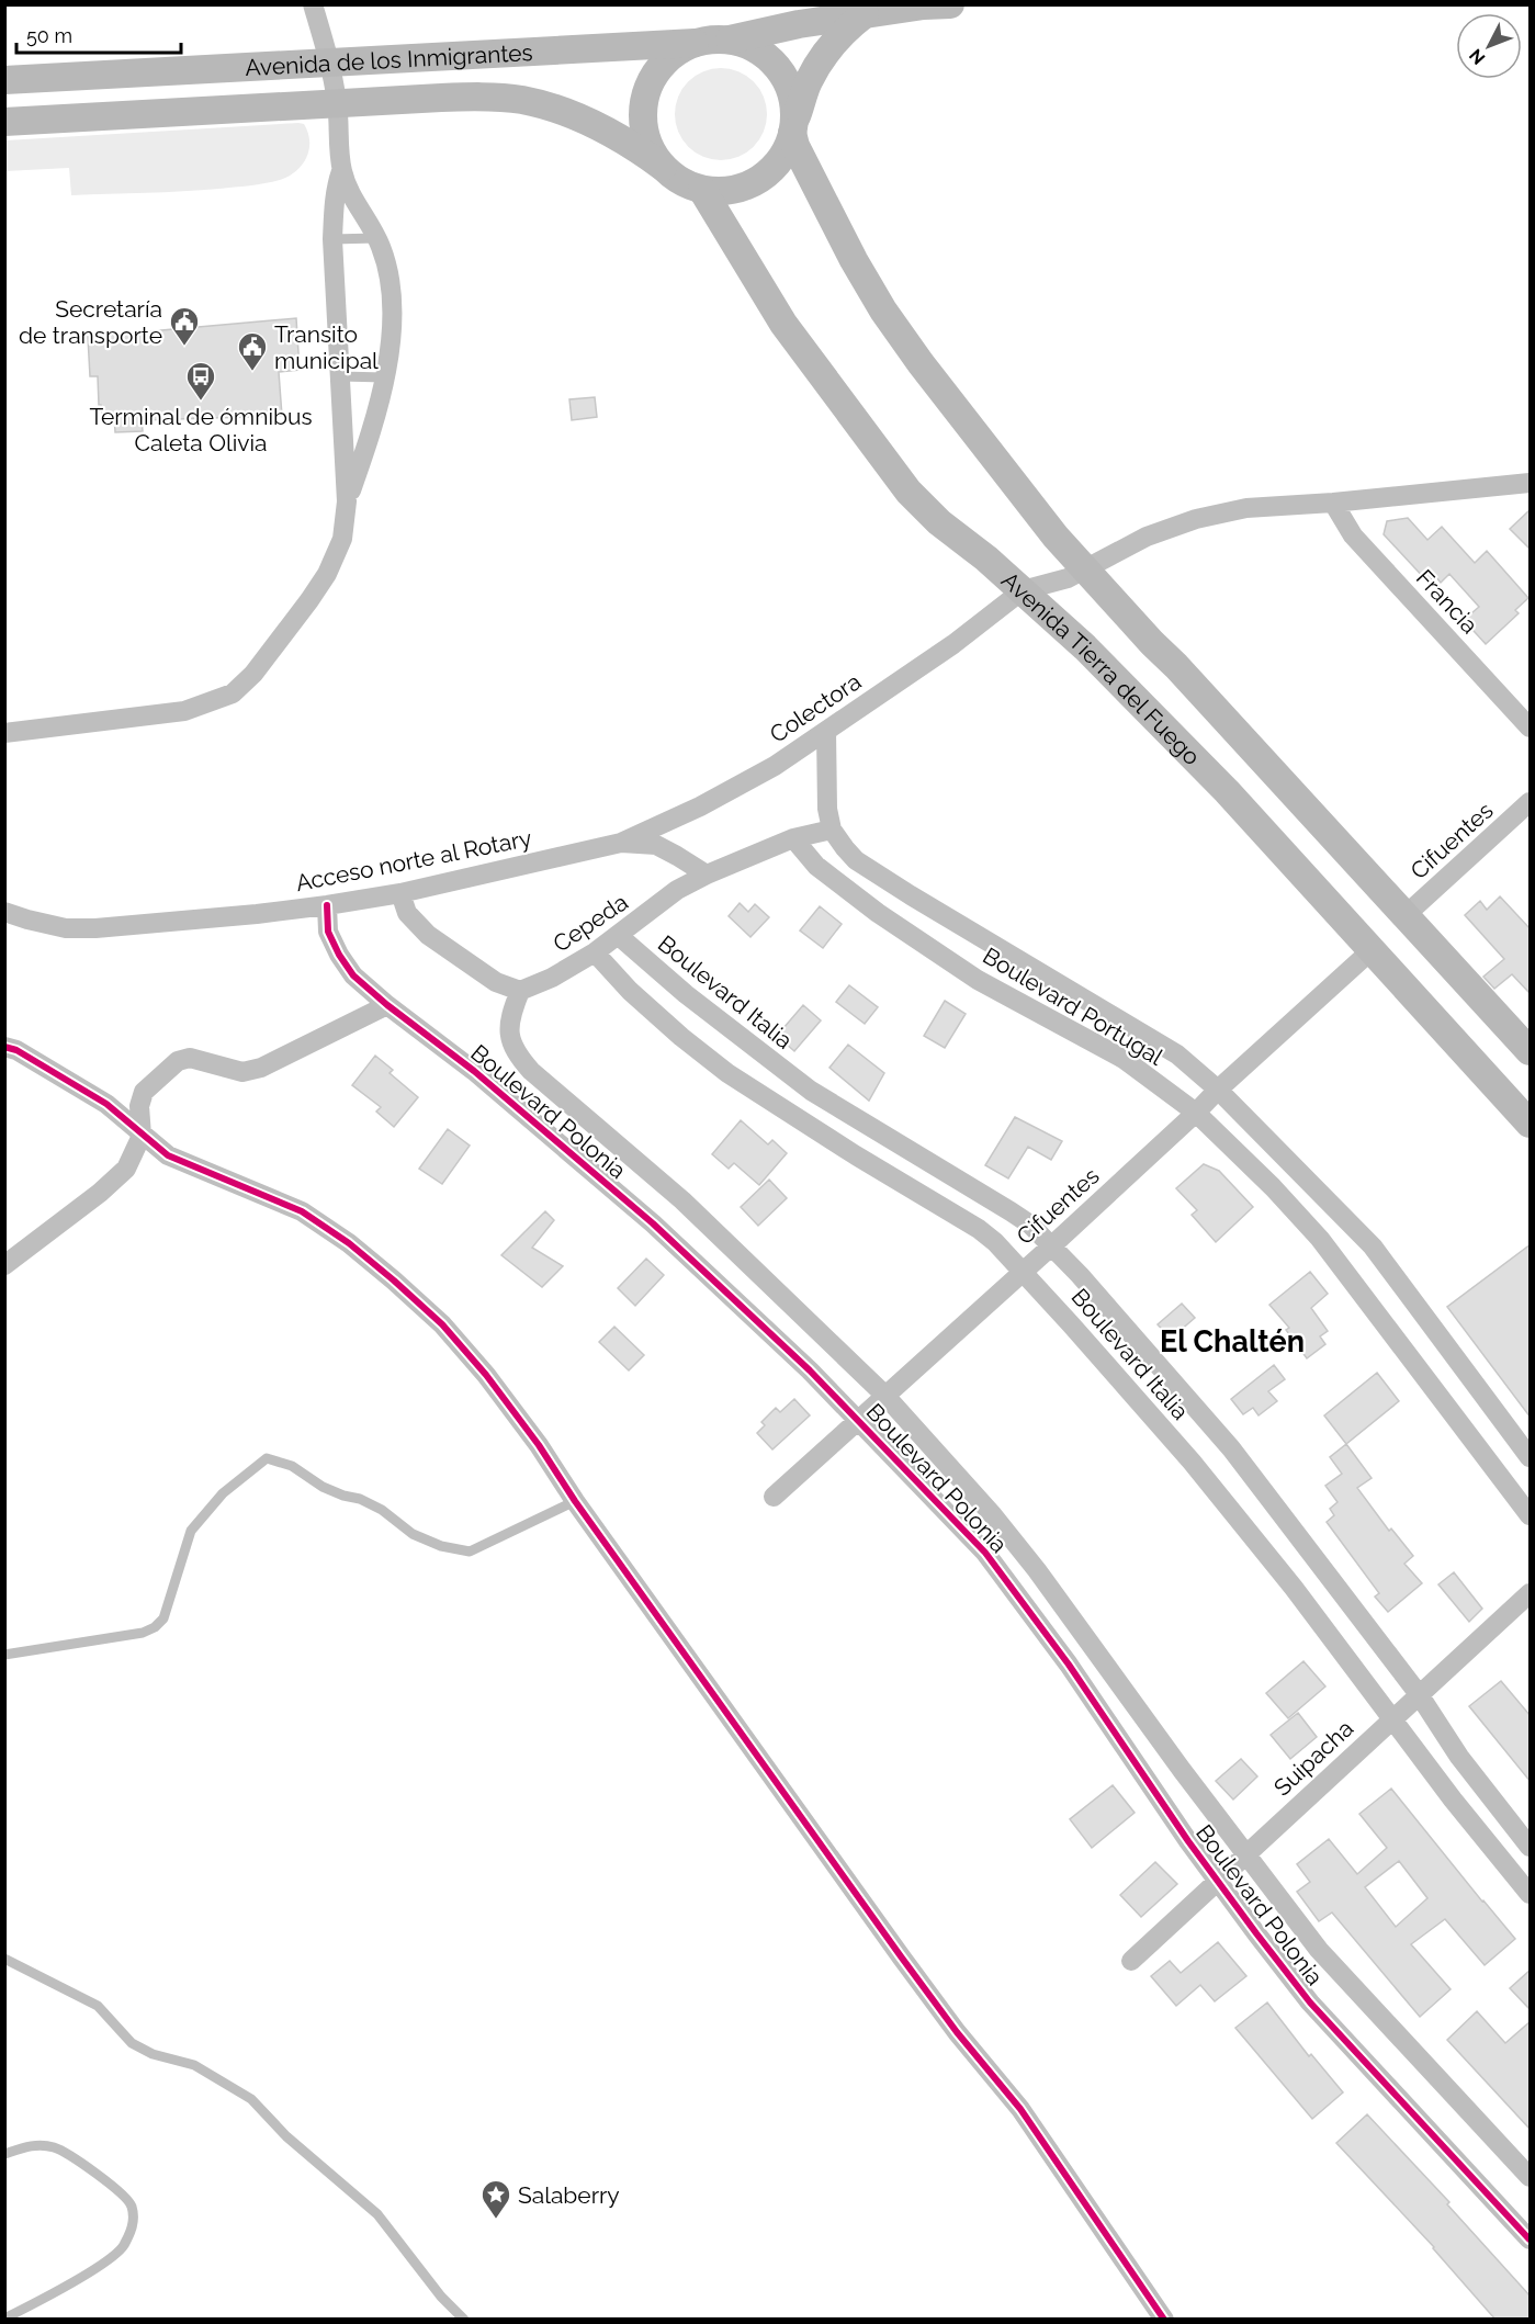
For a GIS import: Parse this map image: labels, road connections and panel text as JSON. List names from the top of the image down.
{
  "streets": {
    "street": [
      "Avenida de los Inmigrantes",
      "Francia",
      "Avenida Tierra del Fuego",
      "Colectora",
      "Cifuentes",
      "Acceso norte al Rotary",
      "Cepeda",
      "Boulevard Italia",
      "Boulevard Portugal",
      "Boulevard Polonia",
      "Suipacha"
    ]
  },
  "crossings": [
    ["Avenida de los Inmigrantes", "Avenida Tierra del Fuego"],
    ["Avenida Tierra del Fuego", "Colectora"],
    ["Avenida Tierra del Fuego", "Cifuentes"],
    ["Colectora", "Acceso norte al Rotary"],
    ["Cifuentes", "Boulevard Italia"],
    ["Cifuentes", "Boulevard Portugal"],
    ["Cifuentes", "Boulevard Polonia"],
    ["Acceso norte al Rotary", "Cepeda"],
    ["Acceso norte al Rotary", "Boulevard Polonia"],
    ["Cepeda", "Boulevard Italia"],
    ["Cepeda", "Boulevard Portugal"],
    ["Cepeda", "Boulevard Polonia"],
    ["Boulevard Italia", "Suipacha"],
    ["Boulevard Polonia", "Suipacha"]
  ],
  "districts": ["El Chaltén"],
  "places": {
    "public building": ["Secretaría de transporte", "Transito municipal"],
    "bus stop": ["Terminal de ómnibus Caleta Olivia"],
    "place": ["Salaberry"]
  },
  "scale_bar": "50 m",
  "north": "bottom left"
}
